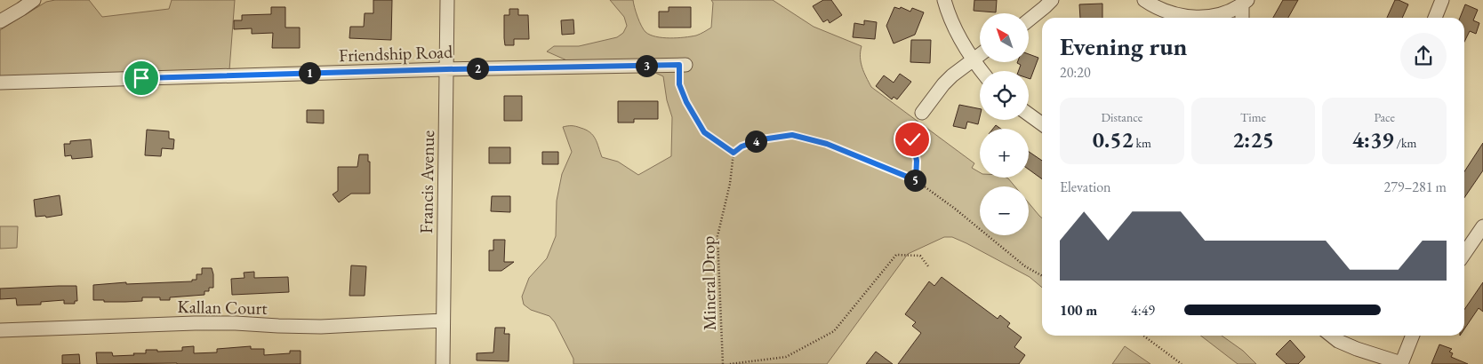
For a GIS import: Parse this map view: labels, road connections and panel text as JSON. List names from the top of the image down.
{
  "streets": {
    "street": ["Friendship Road", "Francis Avenue", "Kallan Court"],
    "path": ["Mineral Drop"]
  },
  "crossings": [
    ["Friendship Road", "Francis Avenue"],
    ["Francis Avenue", "Kallan Court"]
  ],
  "north": "top left",
  "page": {
    "map_buttons": ["+", "−"],
    "heading": ["Evening run", "20:20"],
    "pins": [
      "3",
      "2",
      "1",
      "4",
      "5"
    ],
    "stats": [
      ["Distance", "0.52 km"],
      ["Time", "2:25"],
      ["Pace", "4:39 /km"]
    ],
    "chart": ["Elevation", "279–281 m"],
    "list": [
      {
        "name": "100 m",
        "note": "4:49"
      }
    ]
  }
}
